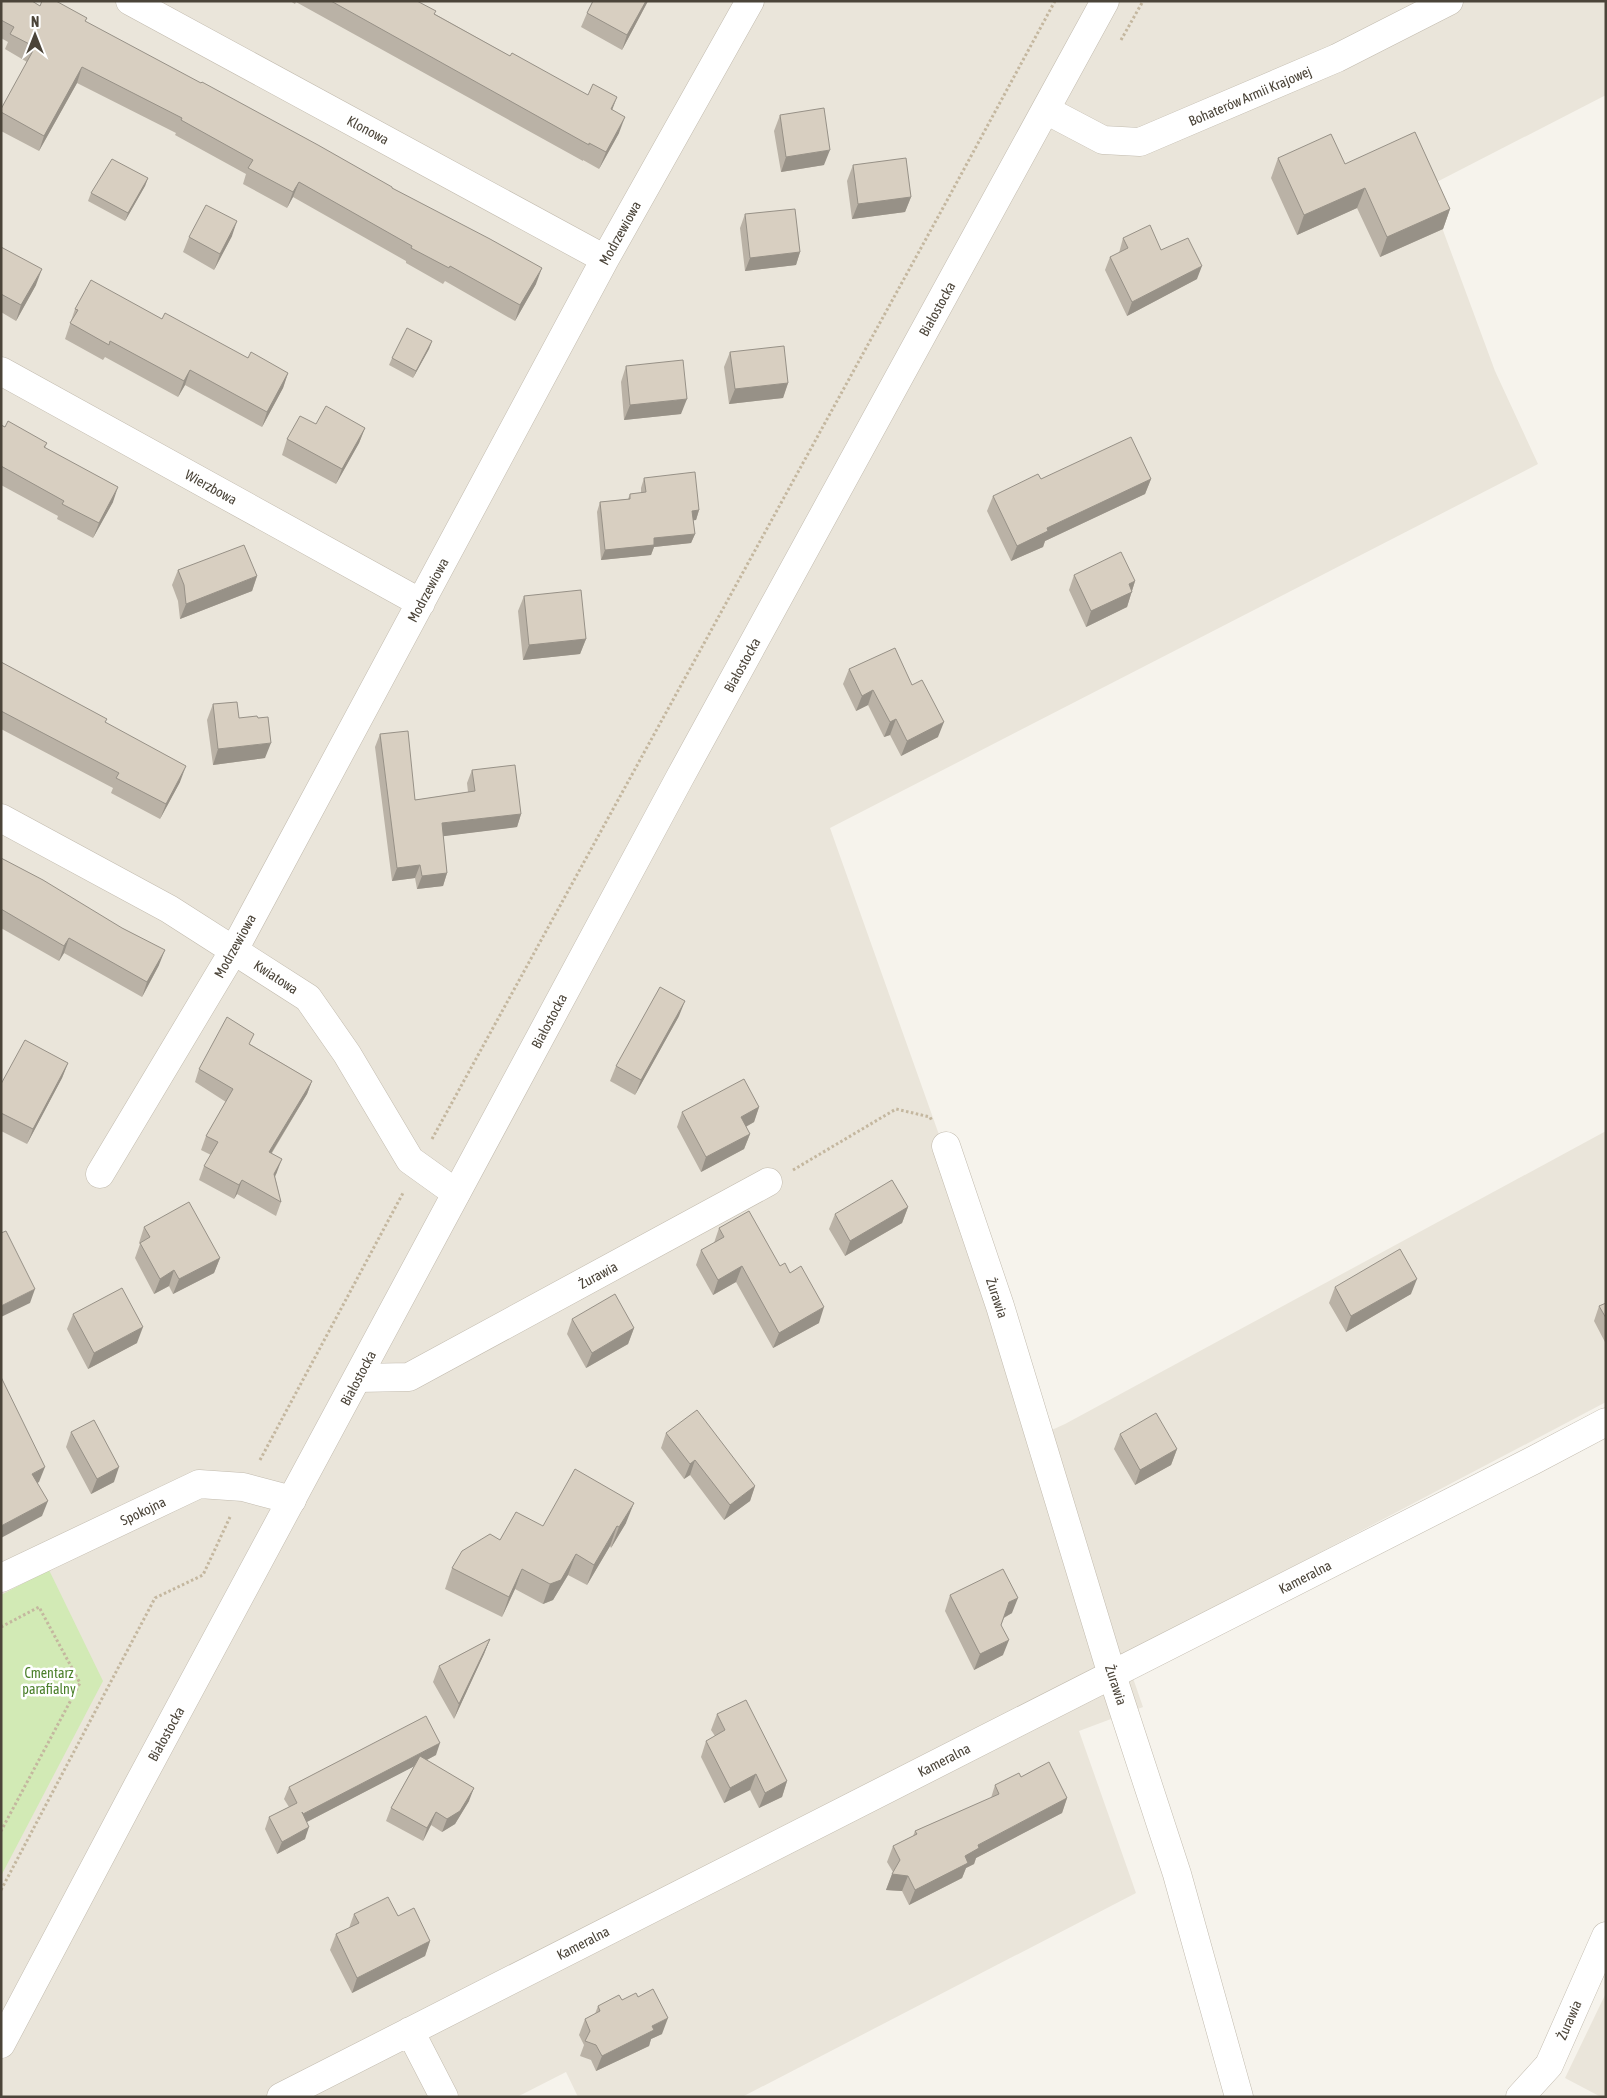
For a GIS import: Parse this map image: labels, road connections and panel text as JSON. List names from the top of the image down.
{
  "streets": {
    "street": [
      "Bohaterów Armii Krajowej",
      "Klonowa",
      "Modrzewiowa",
      "Białostocka",
      "Wierzbowa",
      "Kwiatowa",
      "Żurawia",
      "Spokojna",
      "Kameralna"
    ]
  },
  "crossings": [
    ["Bohaterów Armii Krajowej", "Białostocka"],
    ["Klonowa", "Modrzewiowa"],
    ["Modrzewiowa", "Wierzbowa"],
    ["Modrzewiowa", "Kwiatowa"],
    ["Białostocka", "Kwiatowa"],
    ["Białostocka", "Żurawia"],
    ["Białostocka", "Spokojna"],
    ["Żurawia", "Kameralna"]
  ],
  "parks": ["Cmentarz parafialny"],
  "north": "top"
}
